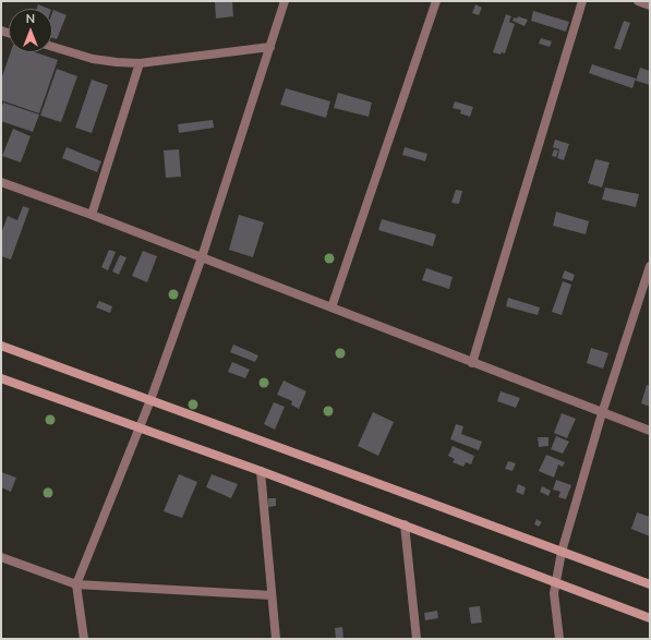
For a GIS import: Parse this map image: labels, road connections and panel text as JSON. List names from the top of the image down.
{
  "north": "top"
}
